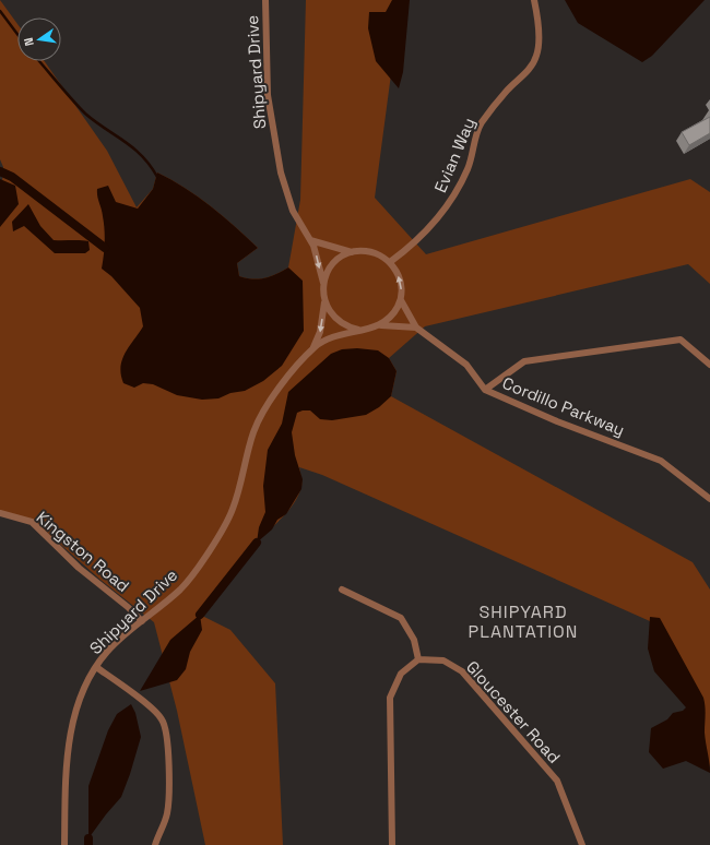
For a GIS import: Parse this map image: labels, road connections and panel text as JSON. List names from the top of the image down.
{
  "streets": {
    "street": [
      "Shipyard Drive",
      "Evian Way",
      "Cordillo Parkway",
      "Kingston Road",
      "Gloucester Road"
    ]
  },
  "crossings": [
    ["Shipyard Drive", "Evian Way"],
    ["Shipyard Drive", "Cordillo Parkway"],
    ["Shipyard Drive", "Kingston Road"],
    ["Evian Way", "Cordillo Parkway"]
  ],
  "districts": ["SHIPYARD PLANTATION"],
  "north": "left"
}
